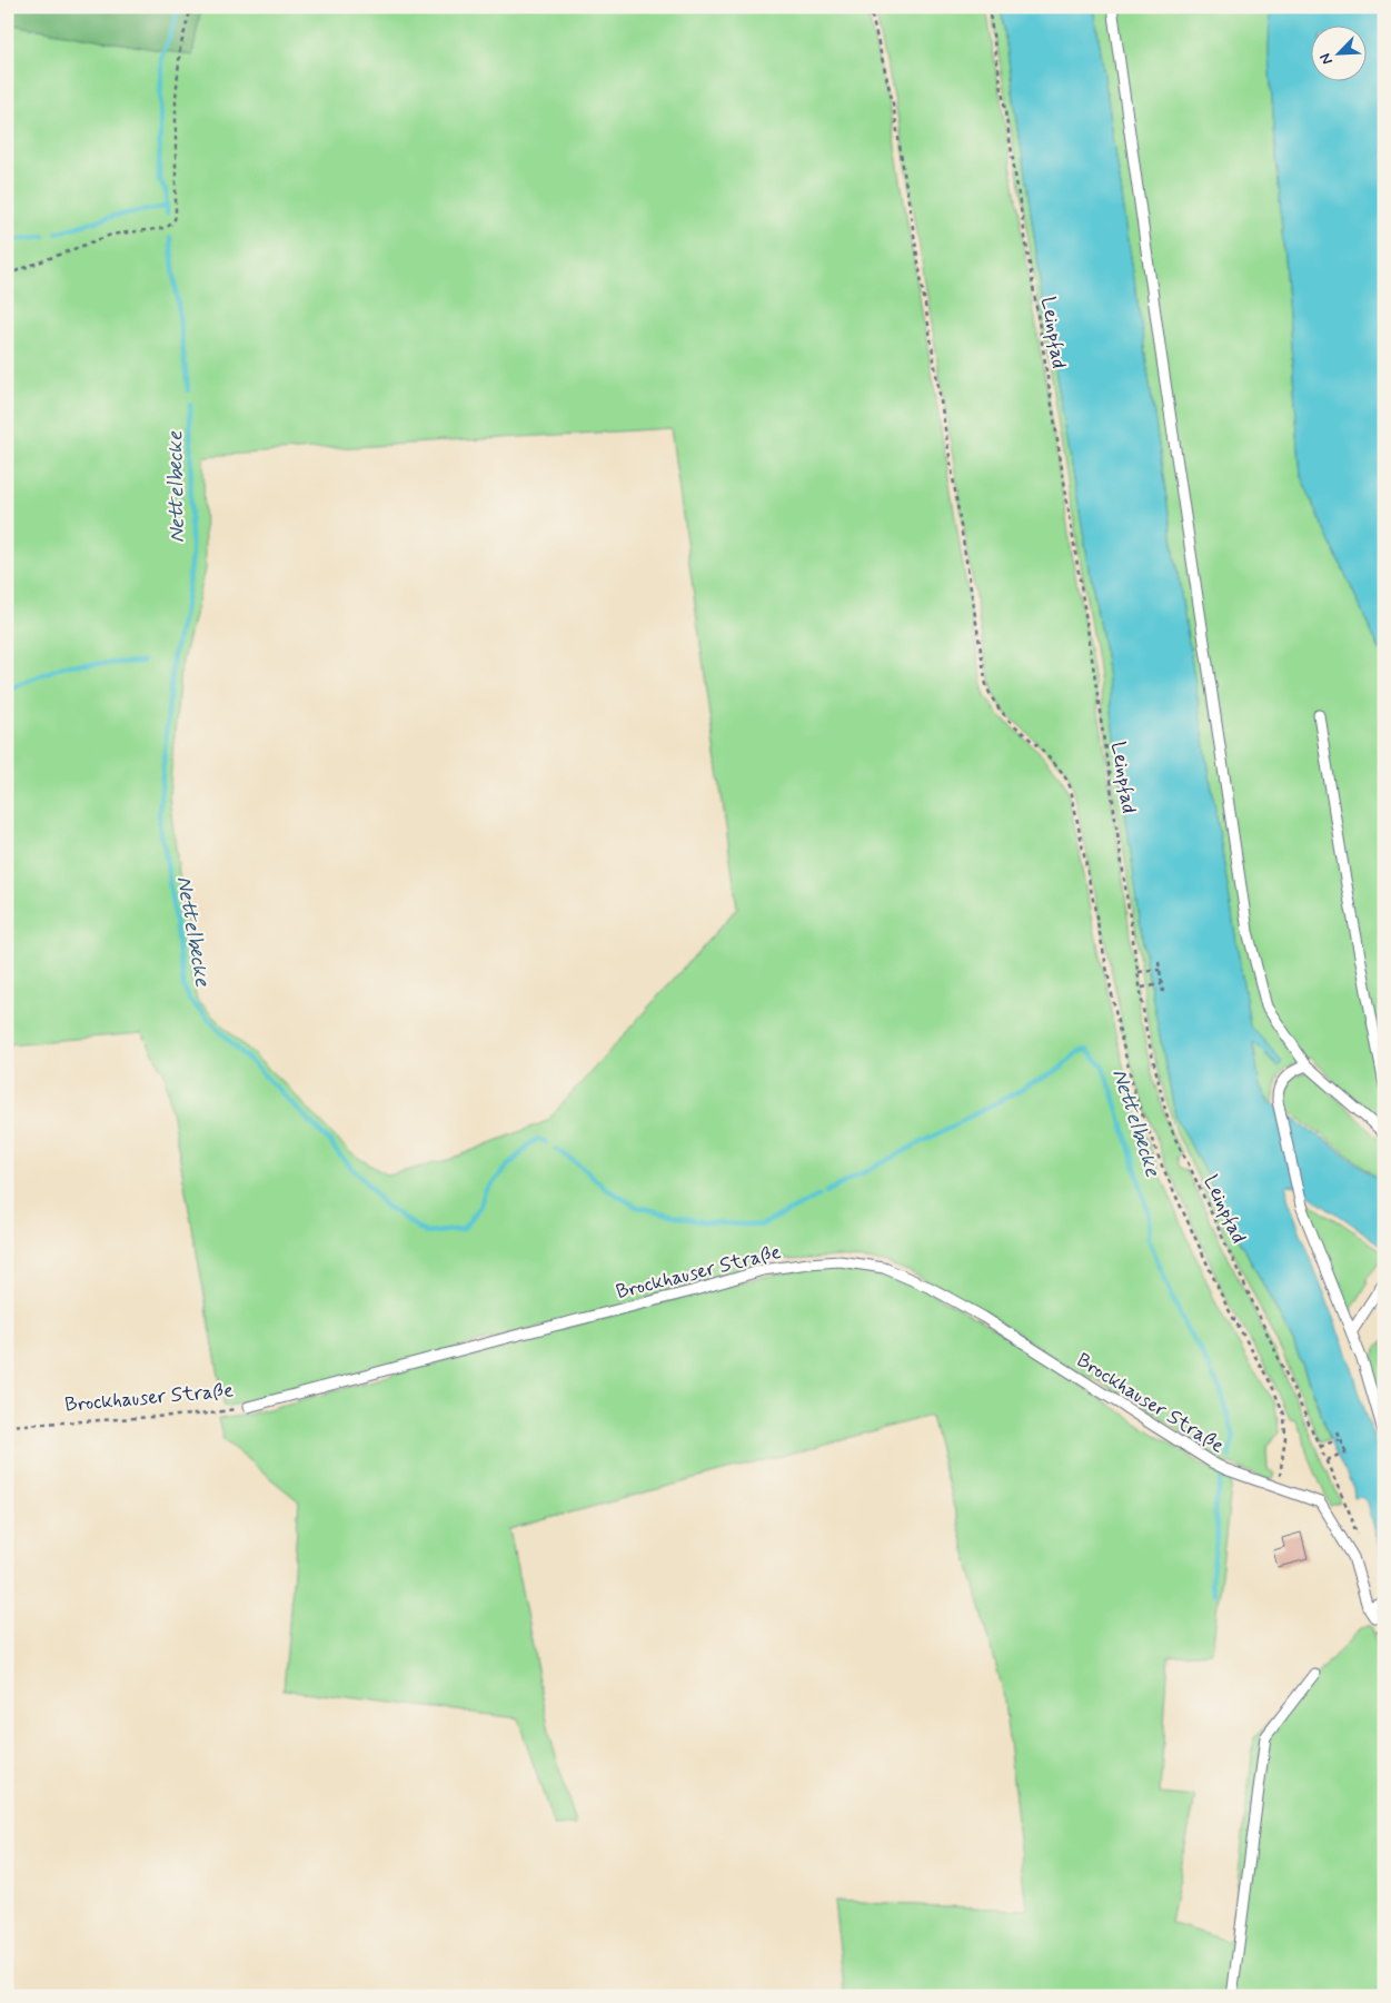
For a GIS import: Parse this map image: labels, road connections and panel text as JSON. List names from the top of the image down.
{
  "streets": {
    "lane": ["Brockhauser Straße"],
    "path": ["Leinpfad"]
  },
  "water": ["Nettelbecke"],
  "north": "bottom left"
}
